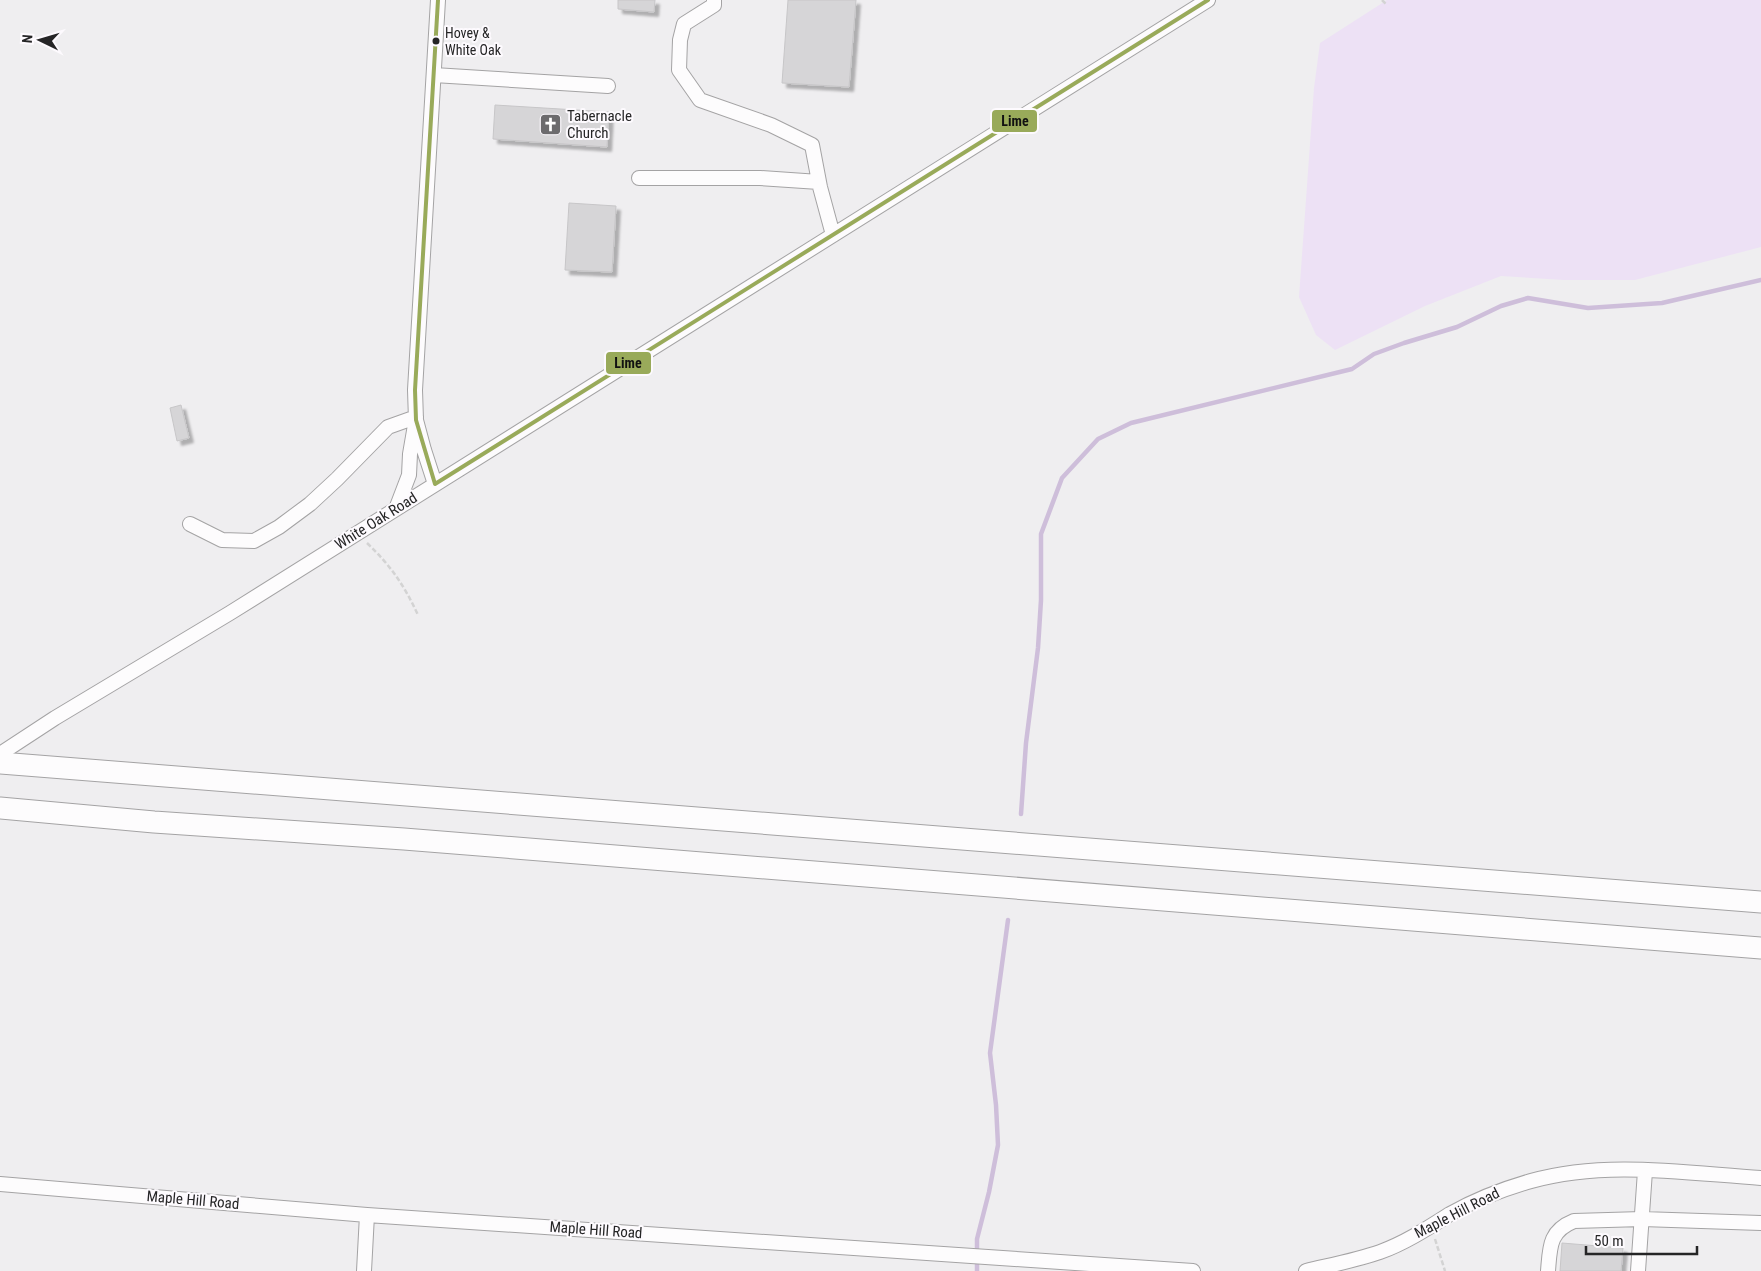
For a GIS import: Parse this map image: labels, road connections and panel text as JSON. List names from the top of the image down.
{
  "streets": {
    "street": ["White Oak Road", "Maple Hill Road"]
  },
  "places": {
    "other": ["Hovey & White Oak"],
    "church": ["Tabernacle Church"]
  },
  "lines": ["transit line Lime"],
  "scale_bar": "50 m",
  "north": "left"
}
